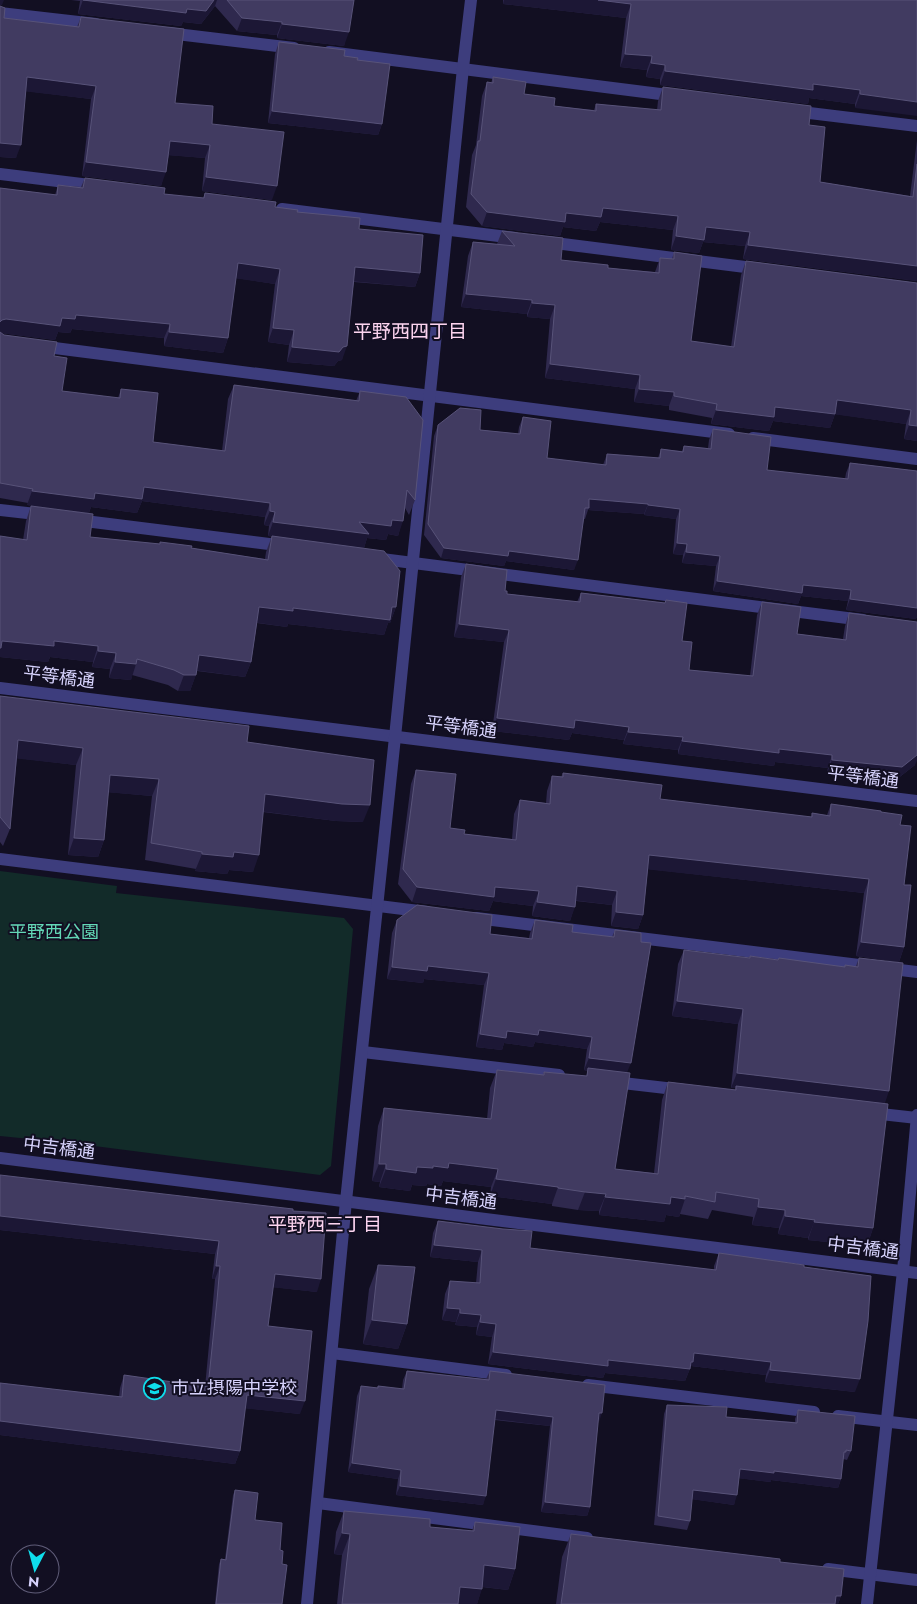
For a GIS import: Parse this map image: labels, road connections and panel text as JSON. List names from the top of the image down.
{
  "streets": {
    "street": ["平等橋通", "中吉橋通"]
  },
  "districts": ["平野西四丁目", "平野西三丁目"],
  "parks": ["平野西公園"],
  "places": {
    "school or university": ["市立摂陽中学校"]
  },
  "north": "bottom"
}
